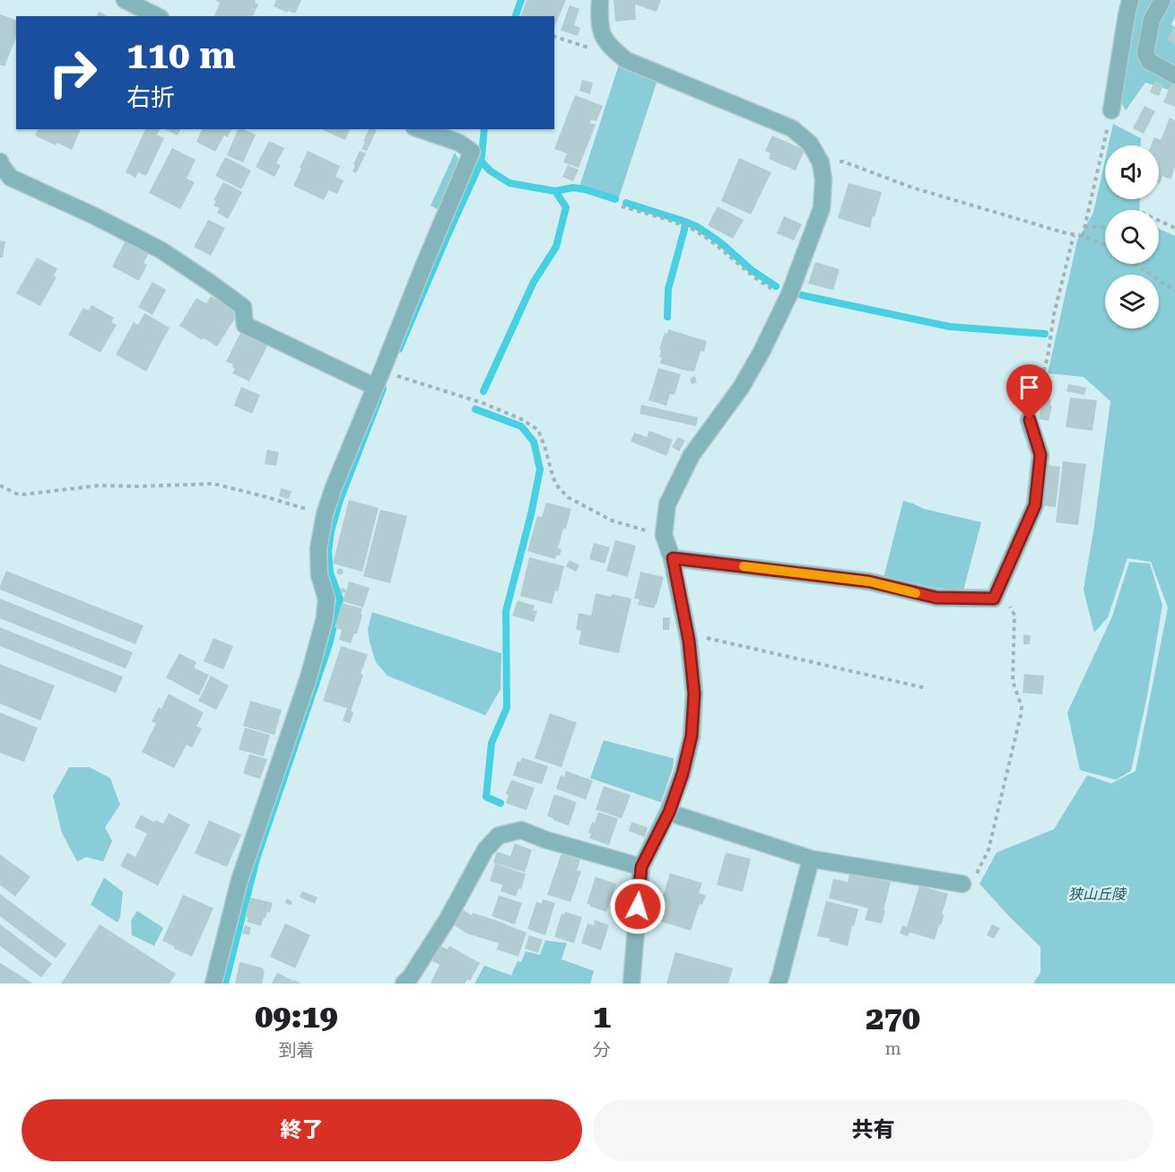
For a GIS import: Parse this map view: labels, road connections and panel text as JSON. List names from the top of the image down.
{
  "parks": ["狭山丘陵"],
  "page": {
    "turn": ["110 m", "右折"],
    "eta": [
      "09:19",
      "到着",
      "1",
      "分",
      "270",
      "m"
    ],
    "buttons": ["終了", "共有"]
  }
}
